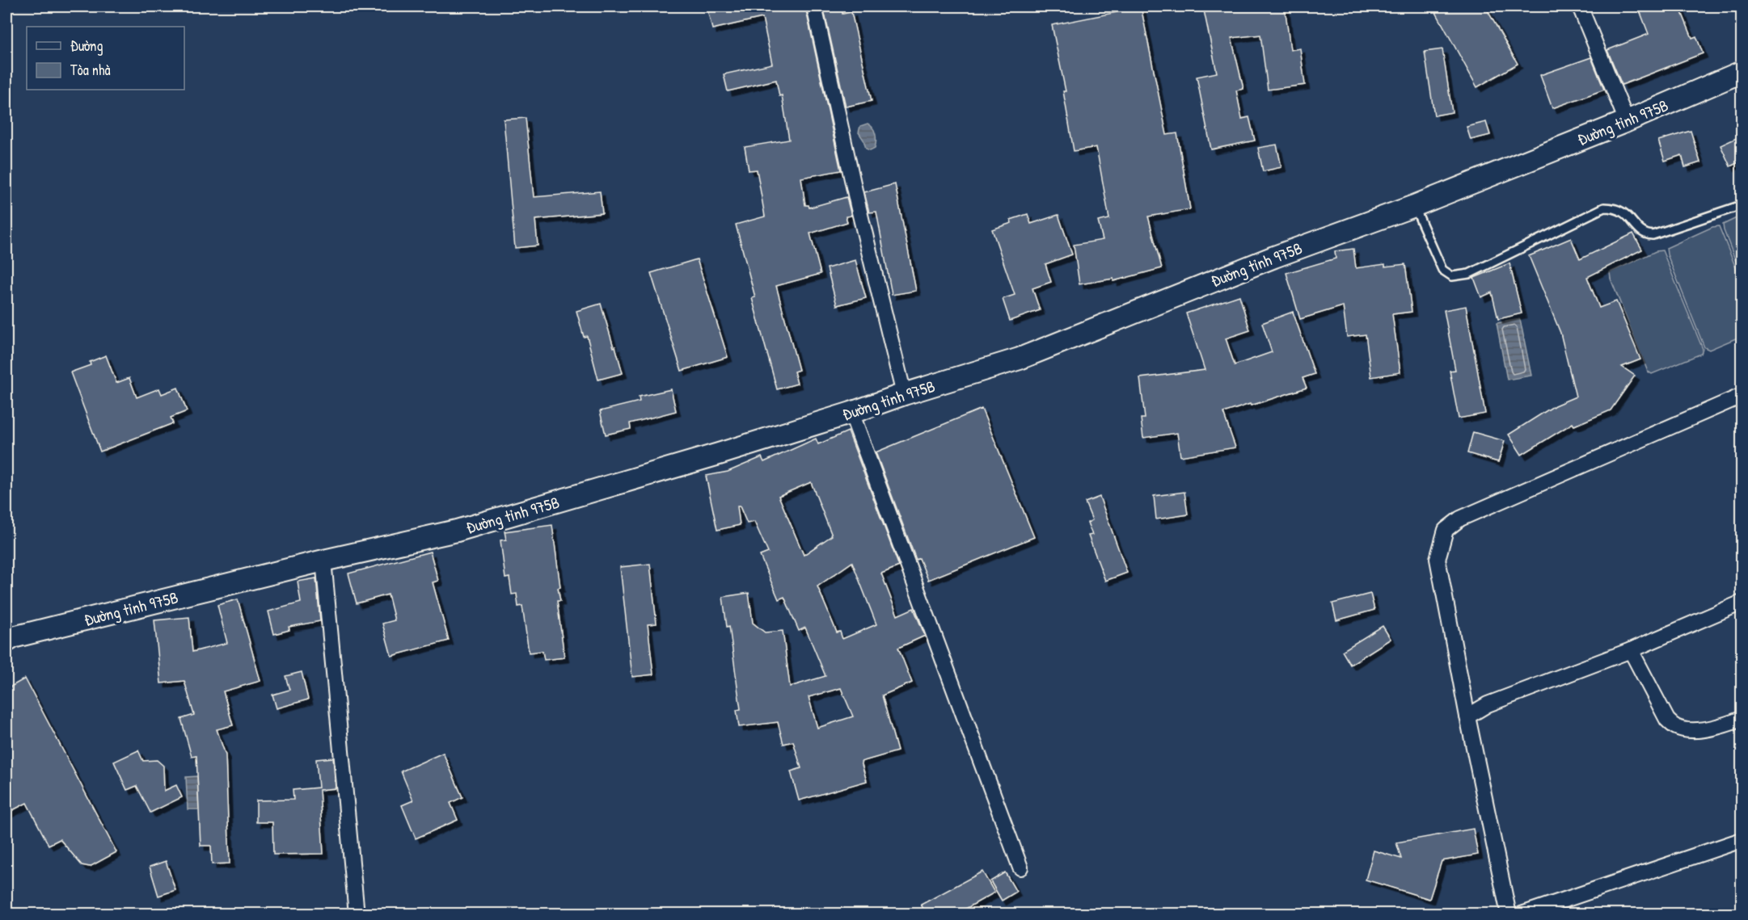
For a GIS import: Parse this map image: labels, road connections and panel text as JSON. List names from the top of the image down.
{
  "streets": {
    "main road": ["Đường tỉnh 975B"]
  },
  "legend": ["Đường", "Tòa nhà"]
}
